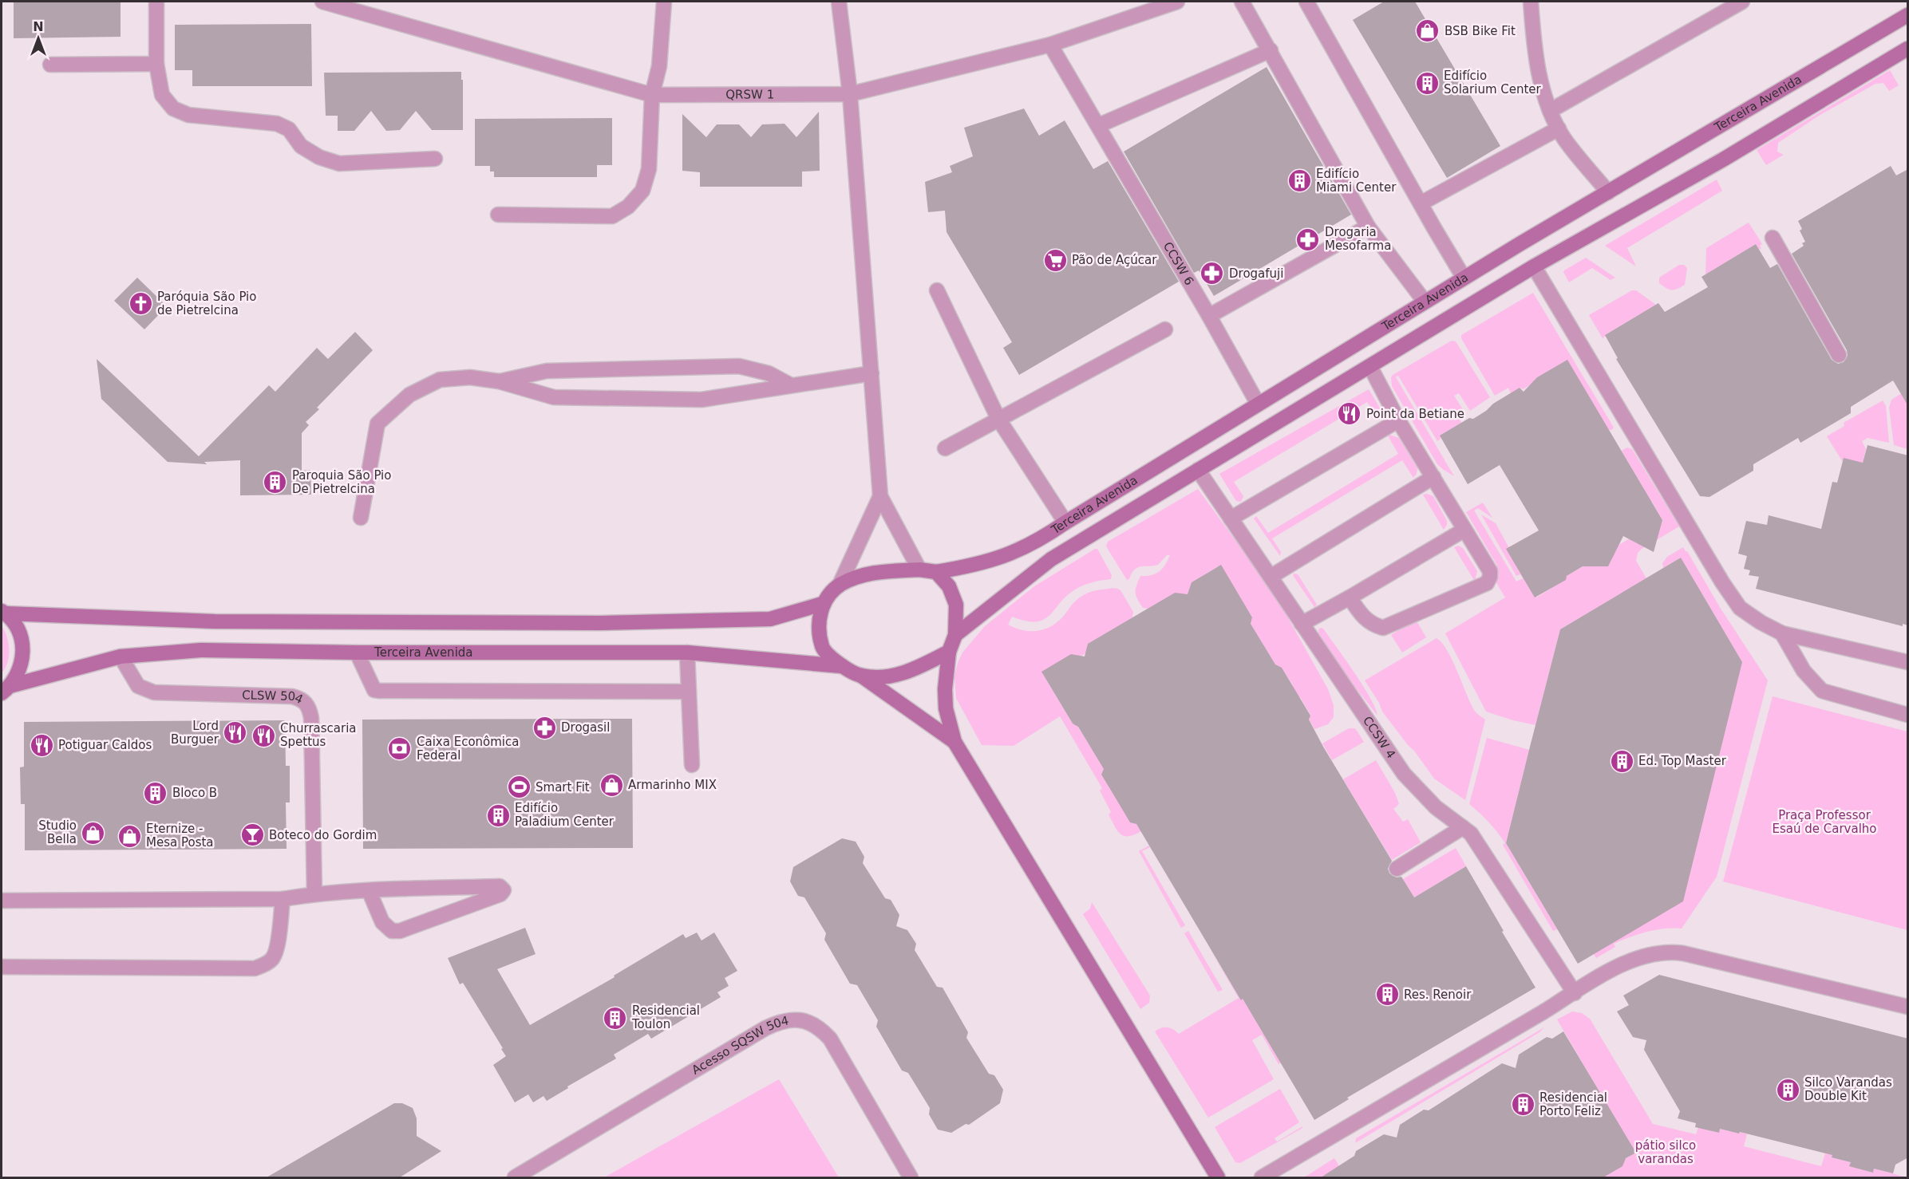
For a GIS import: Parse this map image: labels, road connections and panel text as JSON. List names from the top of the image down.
{
  "streets": {
    "street": [
      "QRSW 1",
      "Terceira Avenida",
      "CCSW 6",
      "CLSW 504",
      "CCSW 4",
      "Acesso SQSW 504"
    ]
  },
  "crossings": [
    ["QRSW 1", "CCSW 6"],
    ["Terceira Avenida", "CCSW 6"],
    ["Terceira Avenida", "CLSW 504"],
    ["Terceira Avenida", "CCSW 4"]
  ],
  "parks": ["Praça Professor Esaú de Carvalho", "pátio silco varandas"],
  "places": {
    "shop": [
      "BSB Bike Fit",
      "Armarinho MIX",
      "Studio Bella",
      "Eternize - Mesa Posta"
    ],
    "building": [
      "Edifício Solarium Center",
      "Edifício Miami Center",
      "Paroquia São Pio De Pietrelcina",
      "Ed. Top Master",
      "Bloco B",
      "Edifício Paladium Center",
      "Res. Renoir",
      "Residencial Toulon",
      "Silco Varandas Double Kit",
      "Residencial Porto Feliz"
    ],
    "pharmacy": ["Drogaria Mesofarma", "Drogafuji", "Drogasil"],
    "supermarket": ["Pão de Açúcar"],
    "church": ["Paróquia São Pio de Pietrelcina"],
    "restaurant": [
      "Point da Betiane",
      "Lord Burguer",
      "Churrascaria Spettus",
      "Potiguar Caldos"
    ],
    "bank": ["Caixa Econômica Federal"],
    "sports": ["Smart Fit"],
    "bar": ["Boteco do Gordim"]
  },
  "north": "top"
}
